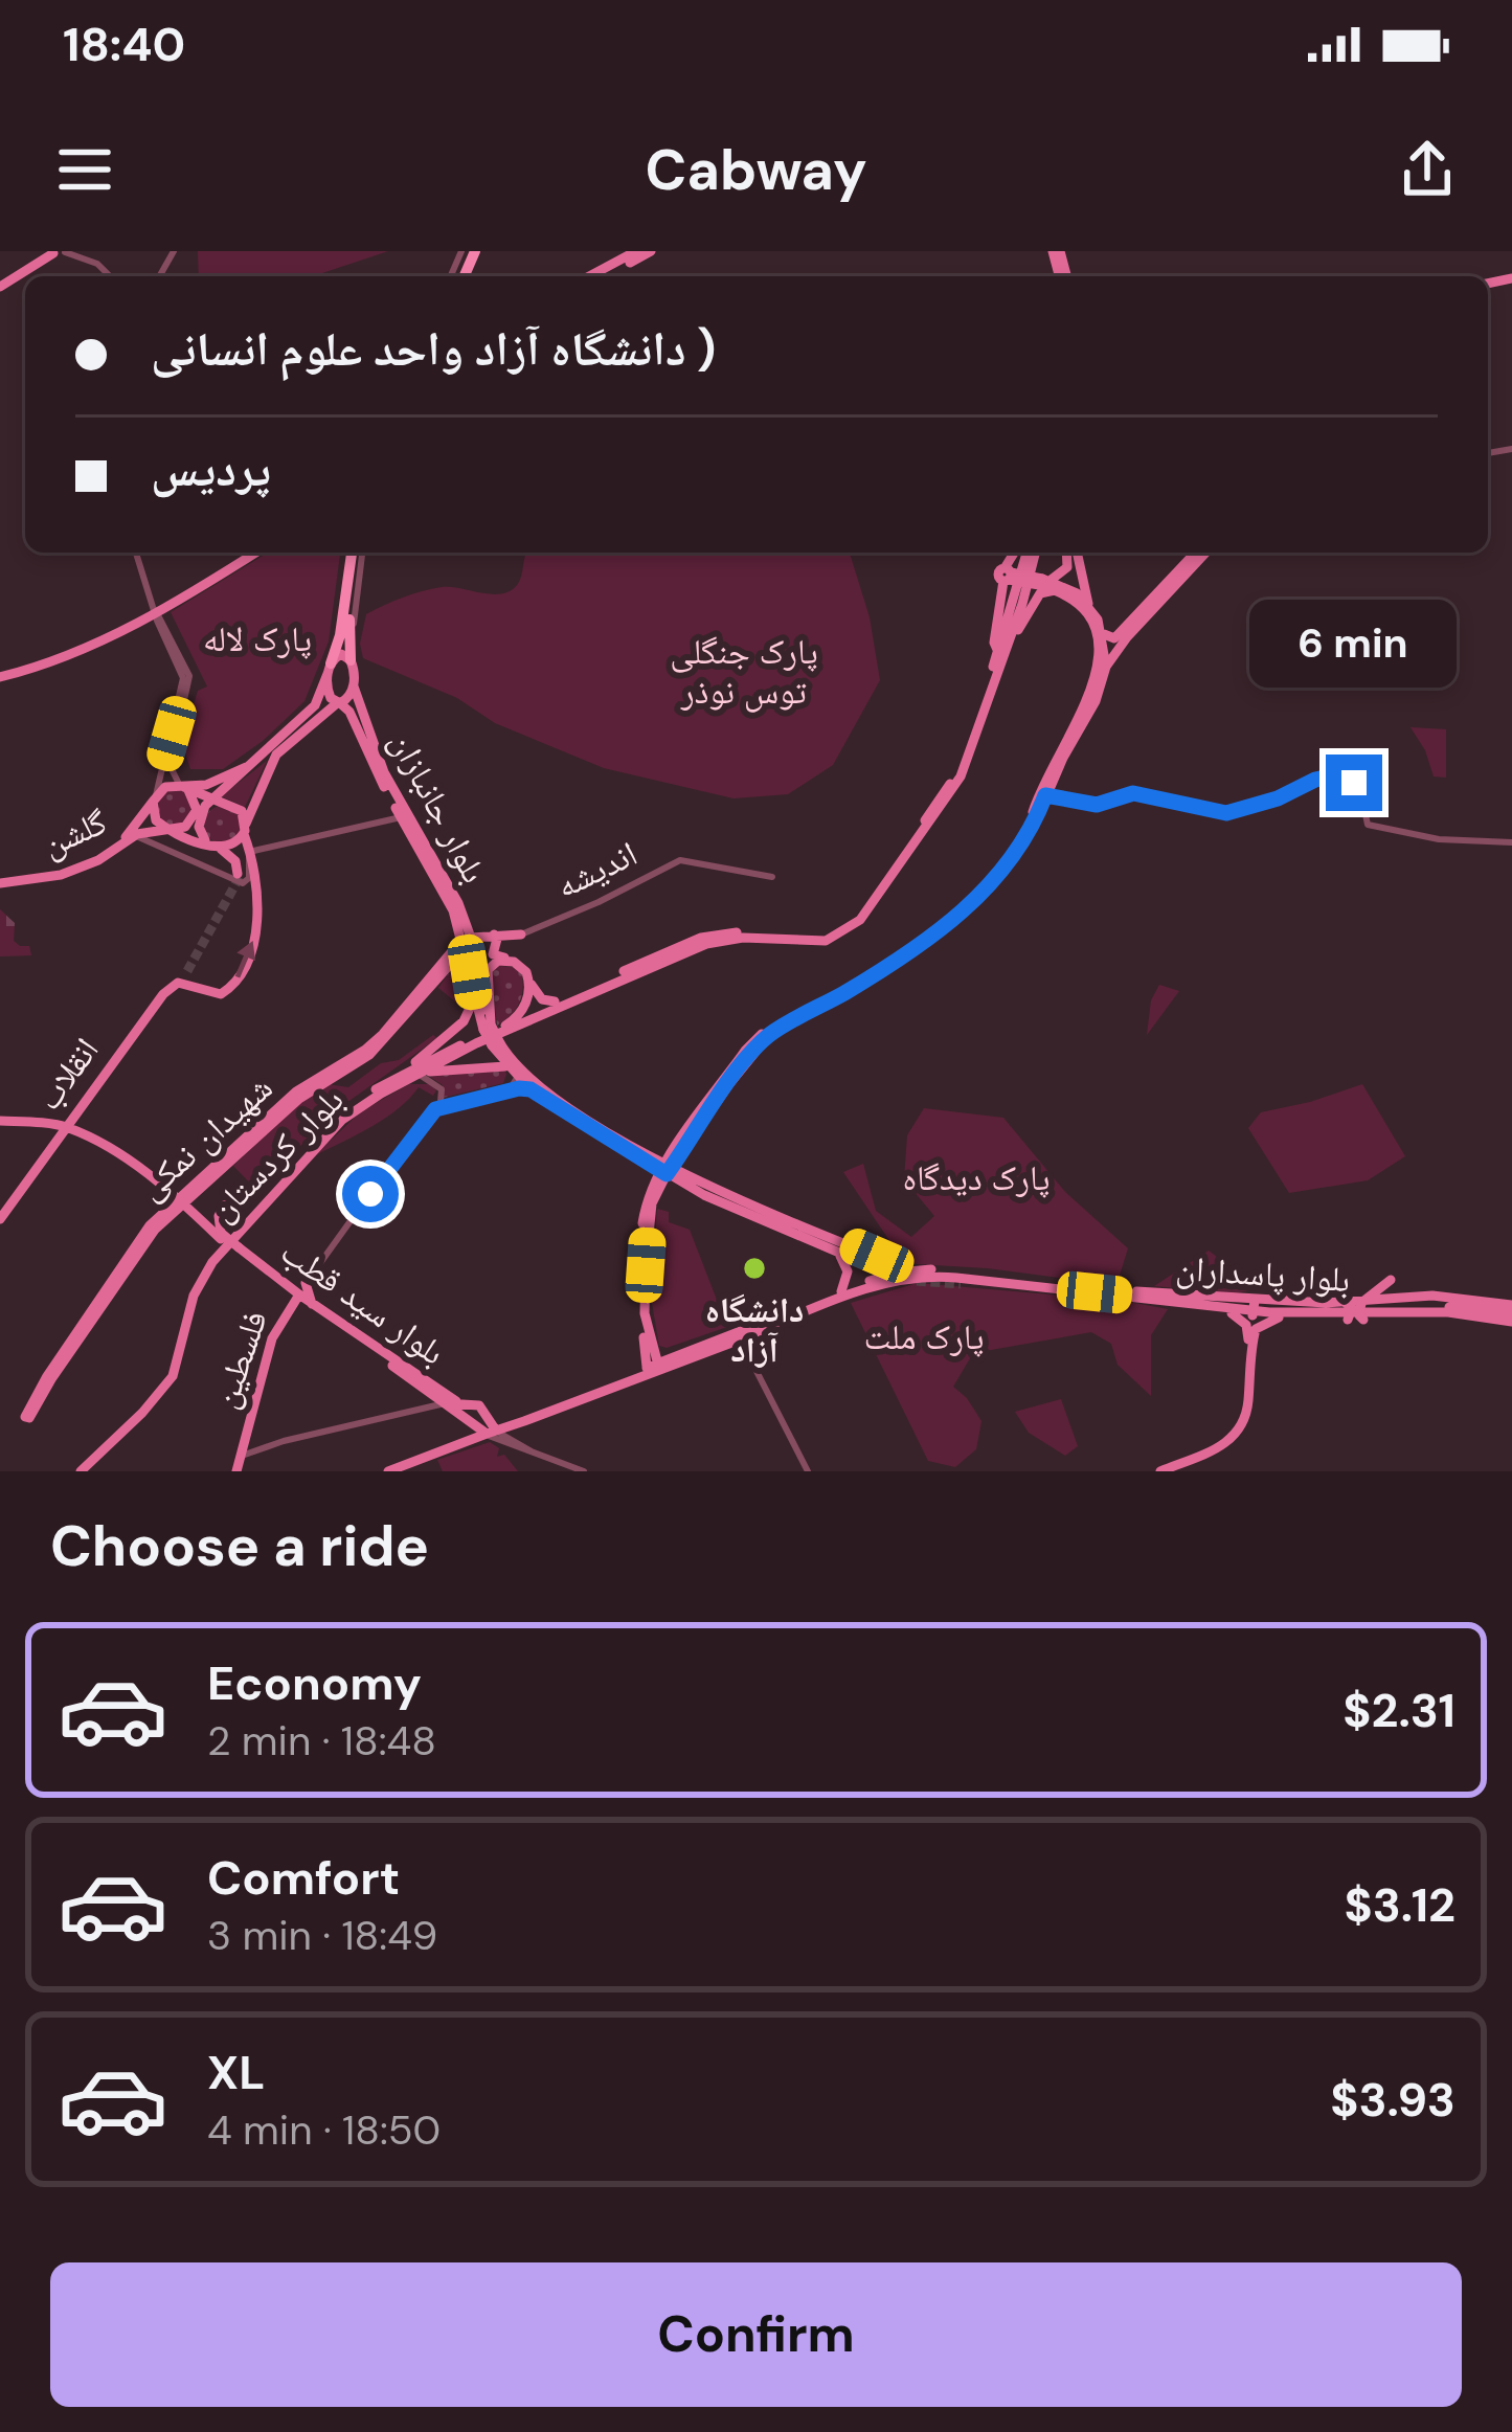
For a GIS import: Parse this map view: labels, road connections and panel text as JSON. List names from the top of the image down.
{
  "streets": {
    "main road": [
      "بلوار جانبازان",
      "گلشن",
      "اندیشه",
      "انقلاب",
      "شهیدان نمکی",
      "بلوار کردستان",
      "بلوار پاسداران",
      "بلوار سید قطب",
      "فلسطین"
    ]
  },
  "crossings": [
    ["بلوار جانبازان", "اندیشه"],
    ["بلوار جانبازان", "شهیدان نمکی"],
    ["بلوار جانبازان", "فلسطین"],
    ["اندیشه", "شهیدان نمکی"],
    ["انقلاب", "بلوار سید قطب"],
    ["شهیدان نمکی", "بلوار سید قطب"],
    ["بلوار کردستان", "بلوار سید قطب"],
    ["بلوار سید قطب", "فلسطین"]
  ],
  "parks": [
    "پارک لاله",
    "پارک جنگلی توس نوذر",
    "پارک دیدگاه",
    "پارک ملت"
  ],
  "places": ["دانشگاه آزاد"],
  "page": {
    "status": "18:40",
    "header": "Cabway",
    "banner": ["دانشگاه آزاد واحد علوم انسانی )", "پردیس"],
    "bubble": "6 min",
    "heading": "Choose a ride",
    "list": [
      {
        "name": "Economy",
        "note": "2 min · 18:48",
        "value": "$2.31"
      },
      {
        "name": "Comfort",
        "note": "3 min · 18:49",
        "value": "$3.12"
      },
      {
        "name": "XL",
        "note": "4 min · 18:50",
        "value": "$3.93"
      }
    ],
    "buttons": "Confirm"
  }
}
